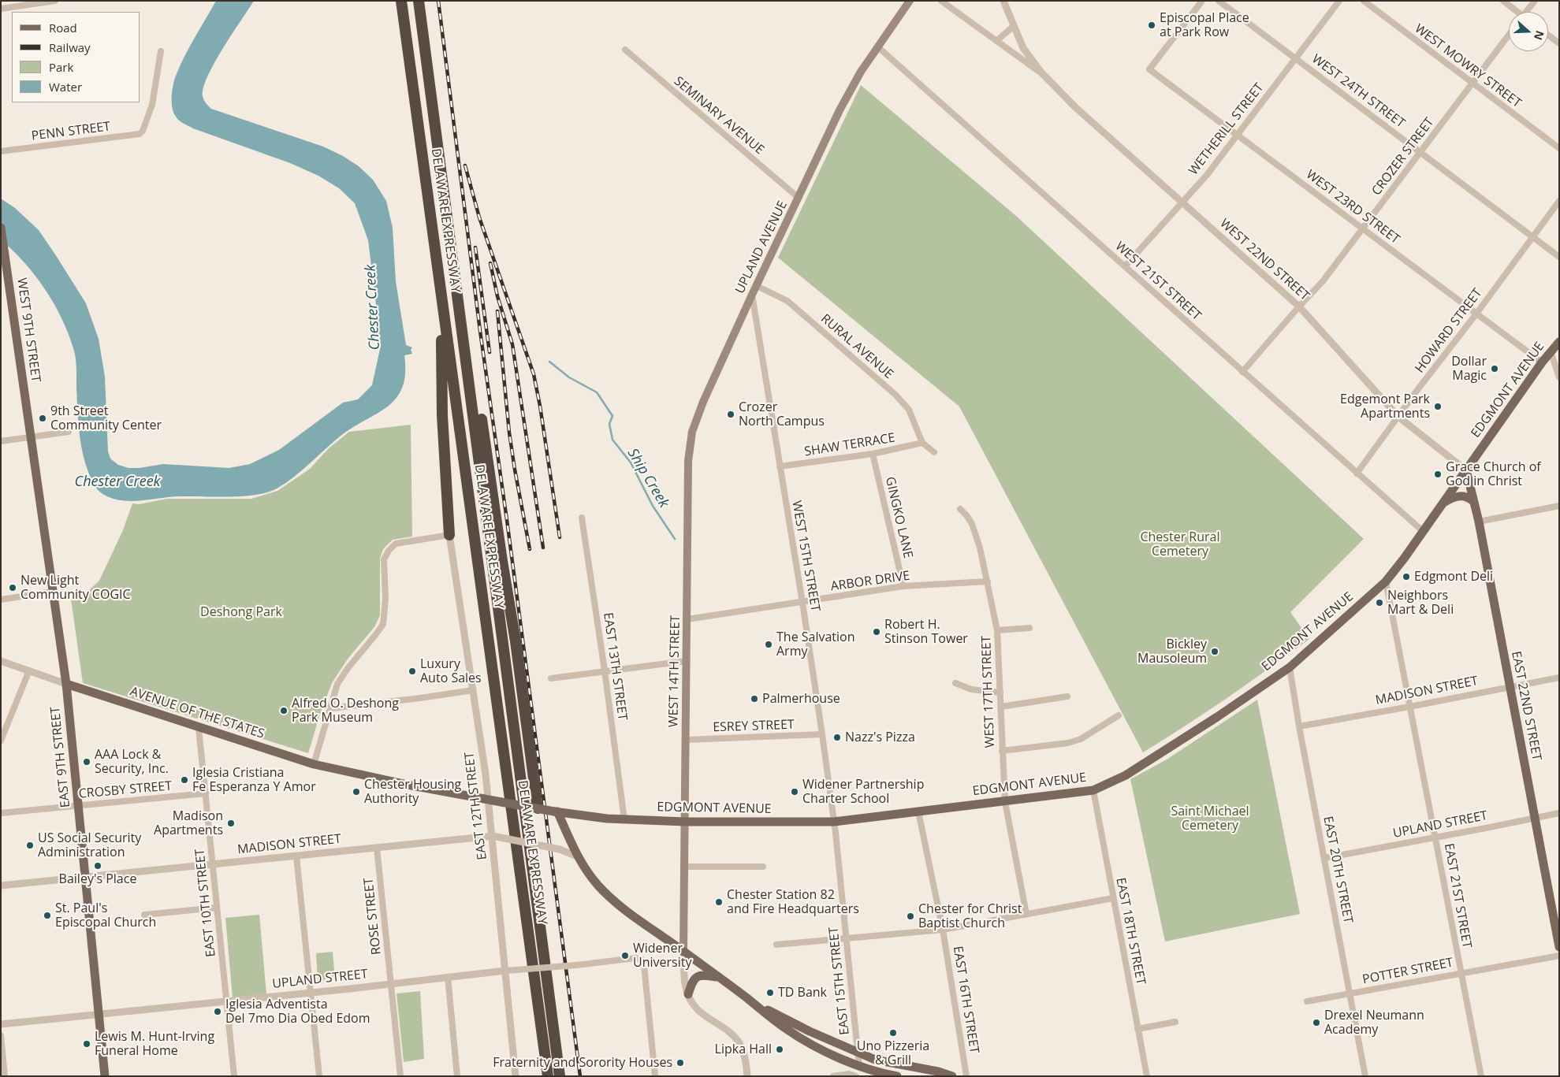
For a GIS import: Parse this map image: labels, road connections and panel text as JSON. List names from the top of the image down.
{
  "streets": {
    "highway": ["DELAWARE EXPRESSWAY"],
    "main road": [
      "UPLAND AVENUE",
      "WEST 9TH STREET",
      "EDGMONT AVENUE",
      "WEST 14TH STREET",
      "EAST 22ND STREET",
      "AVENUE OF THE STATES",
      "EAST 9TH STREET"
    ],
    "street": [
      "WEST MOWRY STREET",
      "WEST 24TH STREET",
      "SEMINARY AVENUE",
      "WETHERILL STREET",
      "PENN STREET",
      "CROZER STREET",
      "WEST 23RD STREET",
      "WEST 22ND STREET",
      "WEST 21ST STREET",
      "HOWARD STREET",
      "RURAL AVENUE",
      "SHAW TERRACE",
      "GINGKO LANE",
      "WEST 15TH STREET",
      "ARBOR DRIVE",
      "EAST 13TH STREET",
      "MADISON STREET",
      "WEST 17TH STREET",
      "ESREY STREET",
      "CROSBY STREET",
      "EAST 12TH STREET",
      "UPLAND STREET",
      "EAST 20TH STREET",
      "EAST 21ST STREET",
      "EAST 10TH STREET",
      "ROSE STREET",
      "EAST 18TH STREET",
      "POTTER STREET",
      "EAST 15TH STREET",
      "EAST 16TH STREET"
    ]
  },
  "crossings": [
    ["WEST MOWRY STREET", "CROZER STREET"],
    ["WEST 24TH STREET", "WETHERILL STREET"],
    ["WEST 24TH STREET", "CROZER STREET"],
    ["WEST 24TH STREET", "HOWARD STREET"],
    ["SEMINARY AVENUE", "UPLAND AVENUE"],
    ["WETHERILL STREET", "WEST 23RD STREET"],
    ["WETHERILL STREET", "WEST 22ND STREET"],
    ["WETHERILL STREET", "WEST 21ST STREET"],
    ["CROZER STREET", "WEST 23RD STREET"],
    ["CROZER STREET", "WEST 22ND STREET"],
    ["CROZER STREET", "WEST 21ST STREET"],
    ["WEST 23RD STREET", "HOWARD STREET"],
    ["WEST 23RD STREET", "EDGMONT AVENUE"],
    ["UPLAND AVENUE", "WEST 21ST STREET"],
    ["UPLAND AVENUE", "RURAL AVENUE"],
    ["UPLAND AVENUE", "WEST 15TH STREET"],
    ["UPLAND AVENUE", "WEST 14TH STREET"],
    ["WEST 22ND STREET", "HOWARD STREET"],
    ["WEST 22ND STREET", "EDGMONT AVENUE"],
    ["WEST 22ND STREET", "EAST 22ND STREET"],
    ["WEST 21ST STREET", "HOWARD STREET"],
    ["WEST 21ST STREET", "EDGMONT AVENUE"],
    ["WEST 9TH STREET", "EAST 9TH STREET"],
    ["RURAL AVENUE", "SHAW TERRACE"],
    ["EDGMONT AVENUE", "WEST 15TH STREET"],
    ["EDGMONT AVENUE", "EAST 13TH STREET"],
    ["EDGMONT AVENUE", "WEST 14TH STREET"],
    ["EDGMONT AVENUE", "WEST 17TH STREET"],
    ["EDGMONT AVENUE", "EAST 22ND STREET"],
    ["EDGMONT AVENUE", "AVENUE OF THE STATES"],
    ["EDGMONT AVENUE", "EAST 12TH STREET"],
    ["EDGMONT AVENUE", "EAST 20TH STREET"],
    ["EDGMONT AVENUE", "EAST 21ST STREET"],
    ["EDGMONT AVENUE", "EAST 18TH STREET"],
    ["EDGMONT AVENUE", "EAST 15TH STREET"],
    ["EDGMONT AVENUE", "EAST 16TH STREET"],
    ["SHAW TERRACE", "GINGKO LANE"],
    ["SHAW TERRACE", "WEST 15TH STREET"],
    ["GINGKO LANE", "ARBOR DRIVE"],
    ["WEST 15TH STREET", "ARBOR DRIVE"],
    ["WEST 15TH STREET", "ESREY STREET"],
    ["WEST 15TH STREET", "EAST 15TH STREET"],
    ["ARBOR DRIVE", "WEST 14TH STREET"],
    ["ARBOR DRIVE", "WEST 17TH STREET"],
    ["WEST 14TH STREET", "ESREY STREET"],
    ["MADISON STREET", "EAST 22ND STREET"],
    ["MADISON STREET", "EAST 9TH STREET"],
    ["MADISON STREET", "EAST 12TH STREET"],
    ["MADISON STREET", "EAST 20TH STREET"],
    ["MADISON STREET", "EAST 21ST STREET"],
    ["MADISON STREET", "EAST 10TH STREET"],
    ["MADISON STREET", "ROSE STREET"],
    ["EAST 22ND STREET", "UPLAND STREET"],
    ["AVENUE OF THE STATES", "EAST 9TH STREET"],
    ["AVENUE OF THE STATES", "EAST 10TH STREET"],
    ["EAST 9TH STREET", "CROSBY STREET"],
    ["EAST 9TH STREET", "UPLAND STREET"],
    ["CROSBY STREET", "EAST 10TH STREET"],
    ["EAST 12TH STREET", "UPLAND STREET"],
    ["UPLAND STREET", "EAST 20TH STREET"],
    ["UPLAND STREET", "EAST 21ST STREET"],
    ["UPLAND STREET", "EAST 10TH STREET"],
    ["UPLAND STREET", "ROSE STREET"],
    ["EAST 20TH STREET", "POTTER STREET"],
    ["EAST 21ST STREET", "POTTER STREET"]
  ],
  "water": ["Chester Creek", "Ship Creek"],
  "parks": ["Chester Rural Cemetery", "Deshong Park", "Saint Michael Cemetery"],
  "places": [
    "Episcopal Place at Park Row",
    "Dollar Magic",
    "Edgemont Park Apartments",
    "Crozer North Campus",
    "9th Street Community Center",
    "Grace Church of God in Christ",
    "Edgmont Deli",
    "New Light Community COGIC",
    "Neighbors Mart & Deli",
    "Robert H. Stinson Tower",
    "The Salvation Army",
    "Bickley Mausoleum",
    "Luxury Auto Sales",
    "Palmerhouse",
    "Alfred O. Deshong Park Museum",
    "Nazz's Pizza",
    "AAA Lock & Security, Inc.",
    "Iglesia Cristiana Fe Esperanza Y Amor",
    "Chester Housing Authority",
    "Widener Partnership Charter School",
    "Madison Apartments",
    "US Social Security Administration",
    "Bailey's Place",
    "Chester Station 82 and Fire Headquarters",
    "St. Paul's Episcopal Church",
    "Chester for Christ Baptist Church",
    "Widener University",
    "TD Bank",
    "Iglesia Adventista Del 7mo Dia Obed Edom",
    "Drexel Neumann Academy",
    "Uno Pizzeria & Grill",
    "Lewis M. Hunt-Irving Funeral Home",
    "Lipka Hall",
    "Fraternity and Sorority Houses"
  ],
  "legend": [
    "Road",
    "Railway",
    "Park",
    "Water"
  ],
  "north": "right"
}
